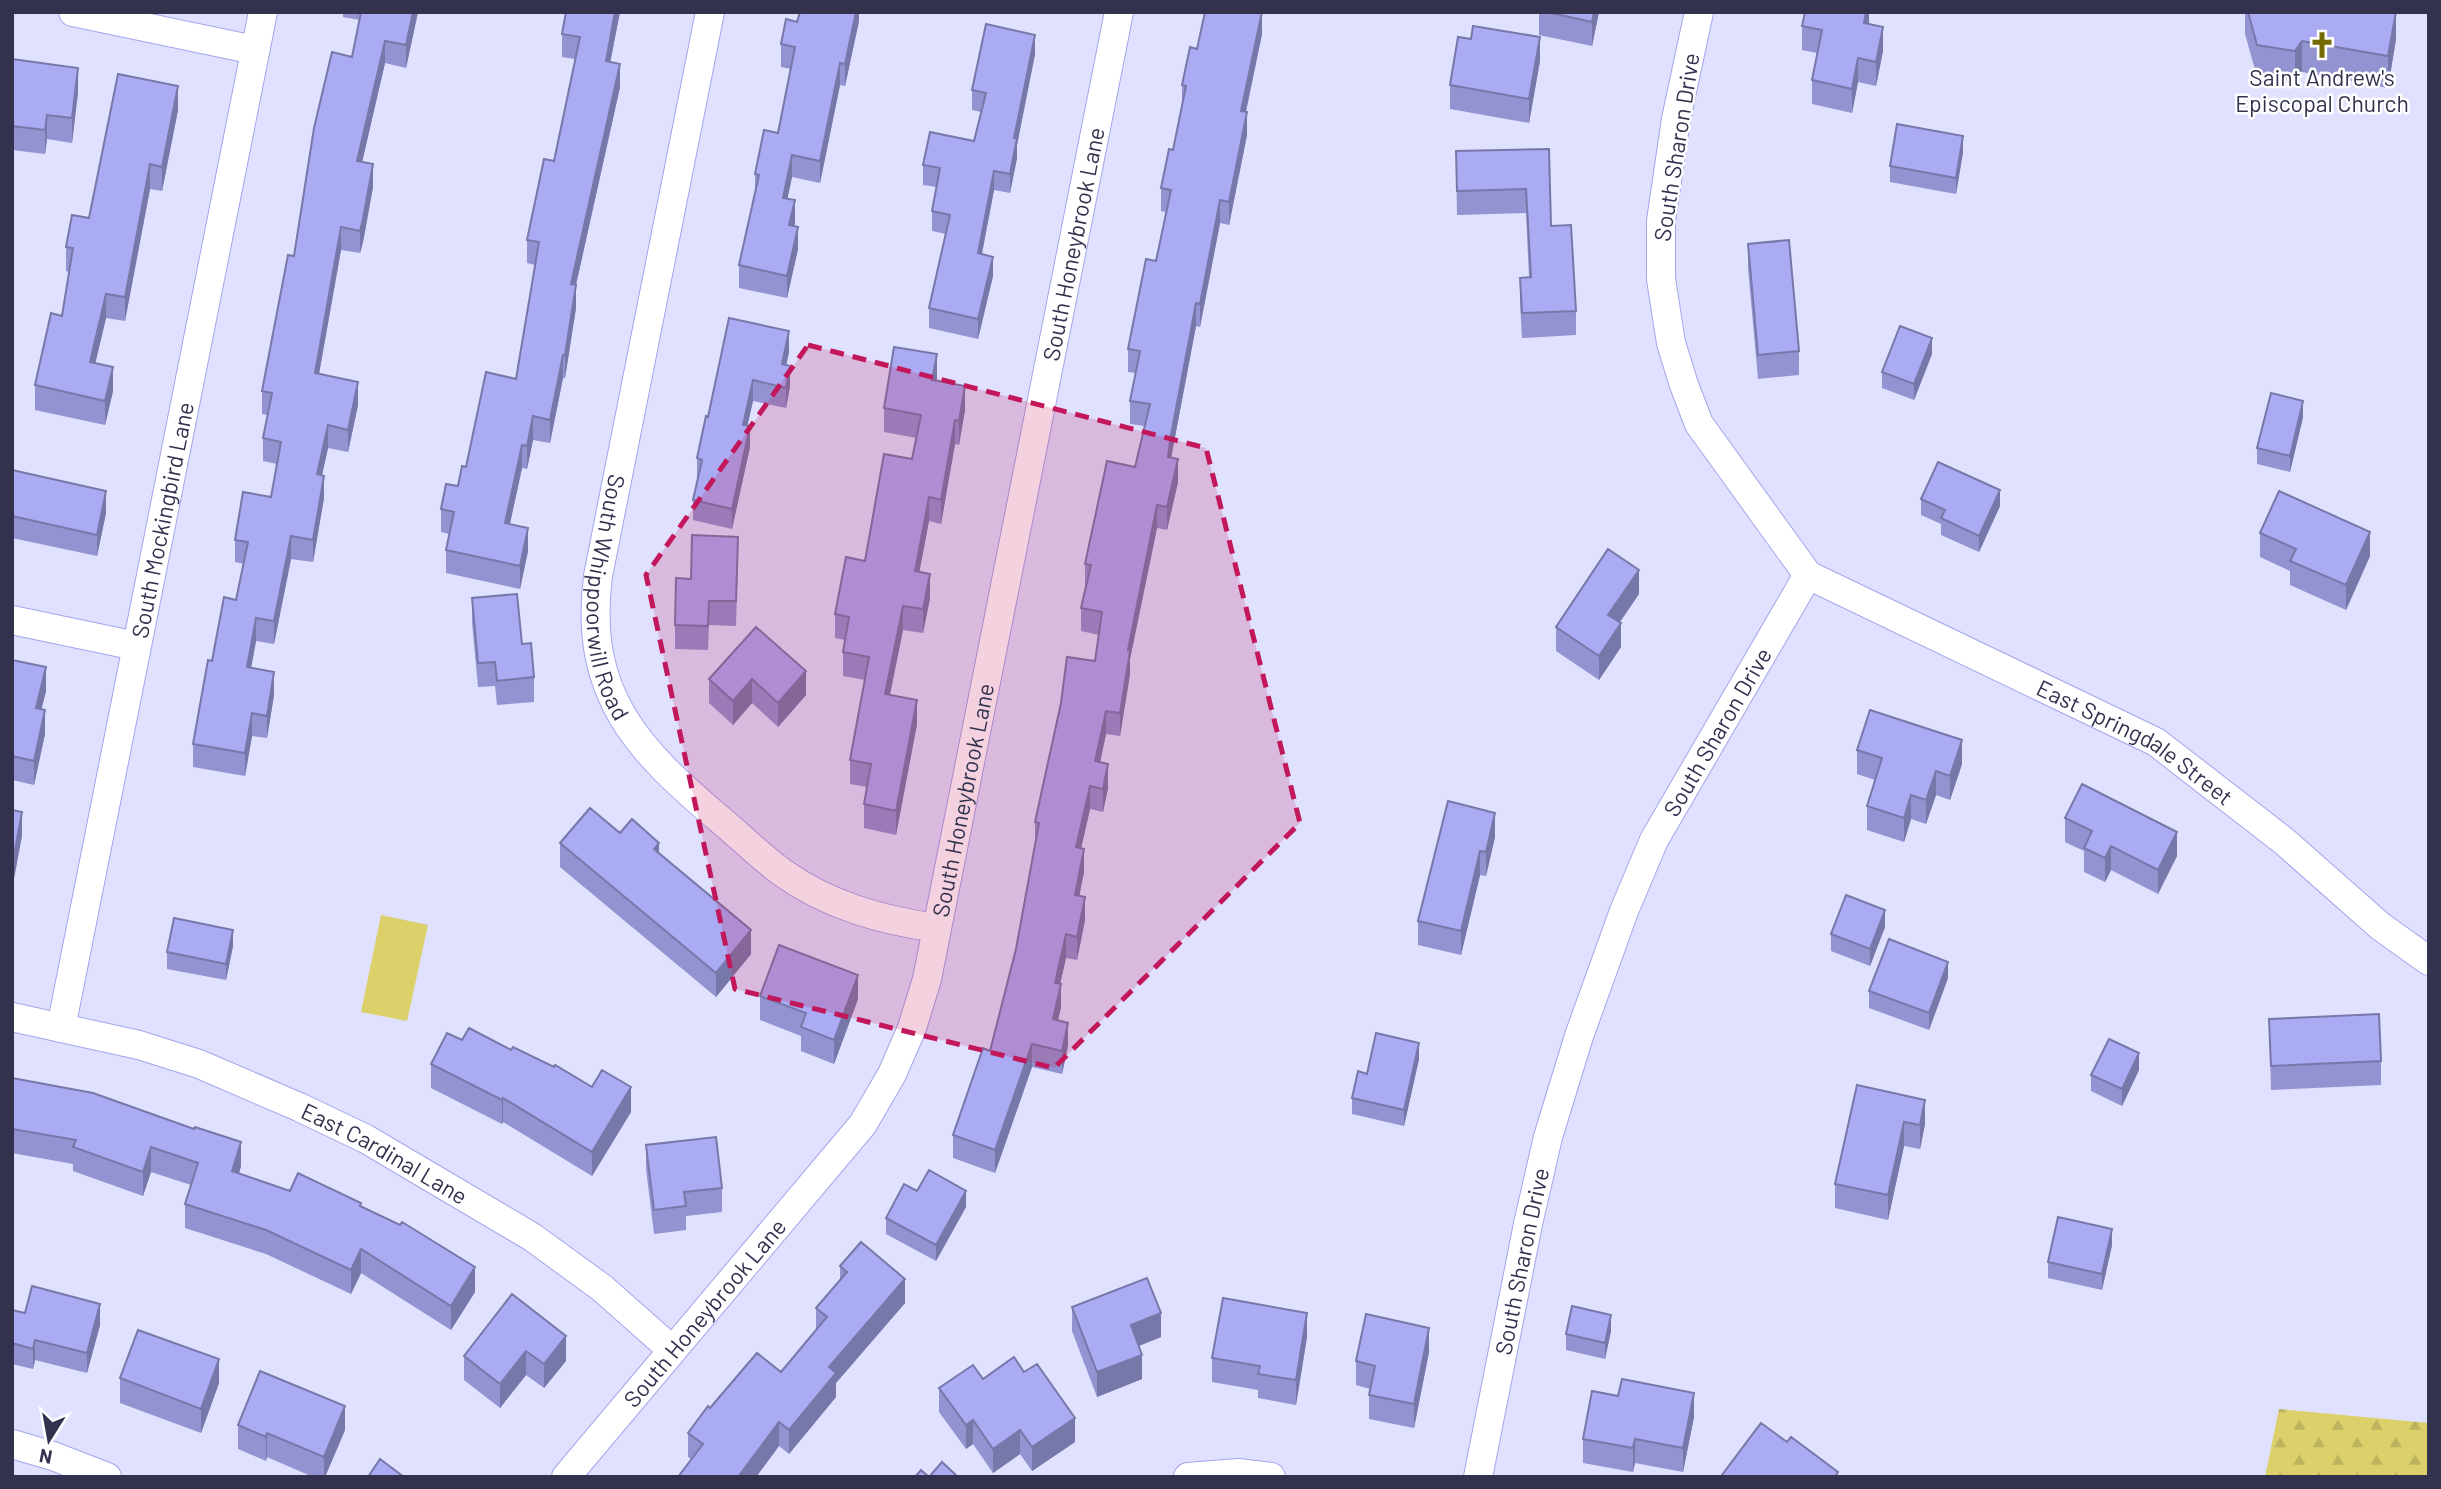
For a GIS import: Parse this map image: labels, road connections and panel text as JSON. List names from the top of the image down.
{
  "streets": {
    "street": [
      "South Sharon Drive",
      "South Honeybrook Lane",
      "South Mockingbird Lane",
      "South Whippoorwill Road",
      "East Springdale Street",
      "East Cardinal Lane"
    ]
  },
  "crossings": [
    ["South Sharon Drive", "East Springdale Street"],
    ["South Honeybrook Lane", "South Whippoorwill Road"],
    ["South Honeybrook Lane", "East Cardinal Lane"],
    ["South Mockingbird Lane", "East Cardinal Lane"]
  ],
  "places": {
    "church": ["Saint Andrew's Episcopal Church"]
  },
  "north": "bottom"
}
